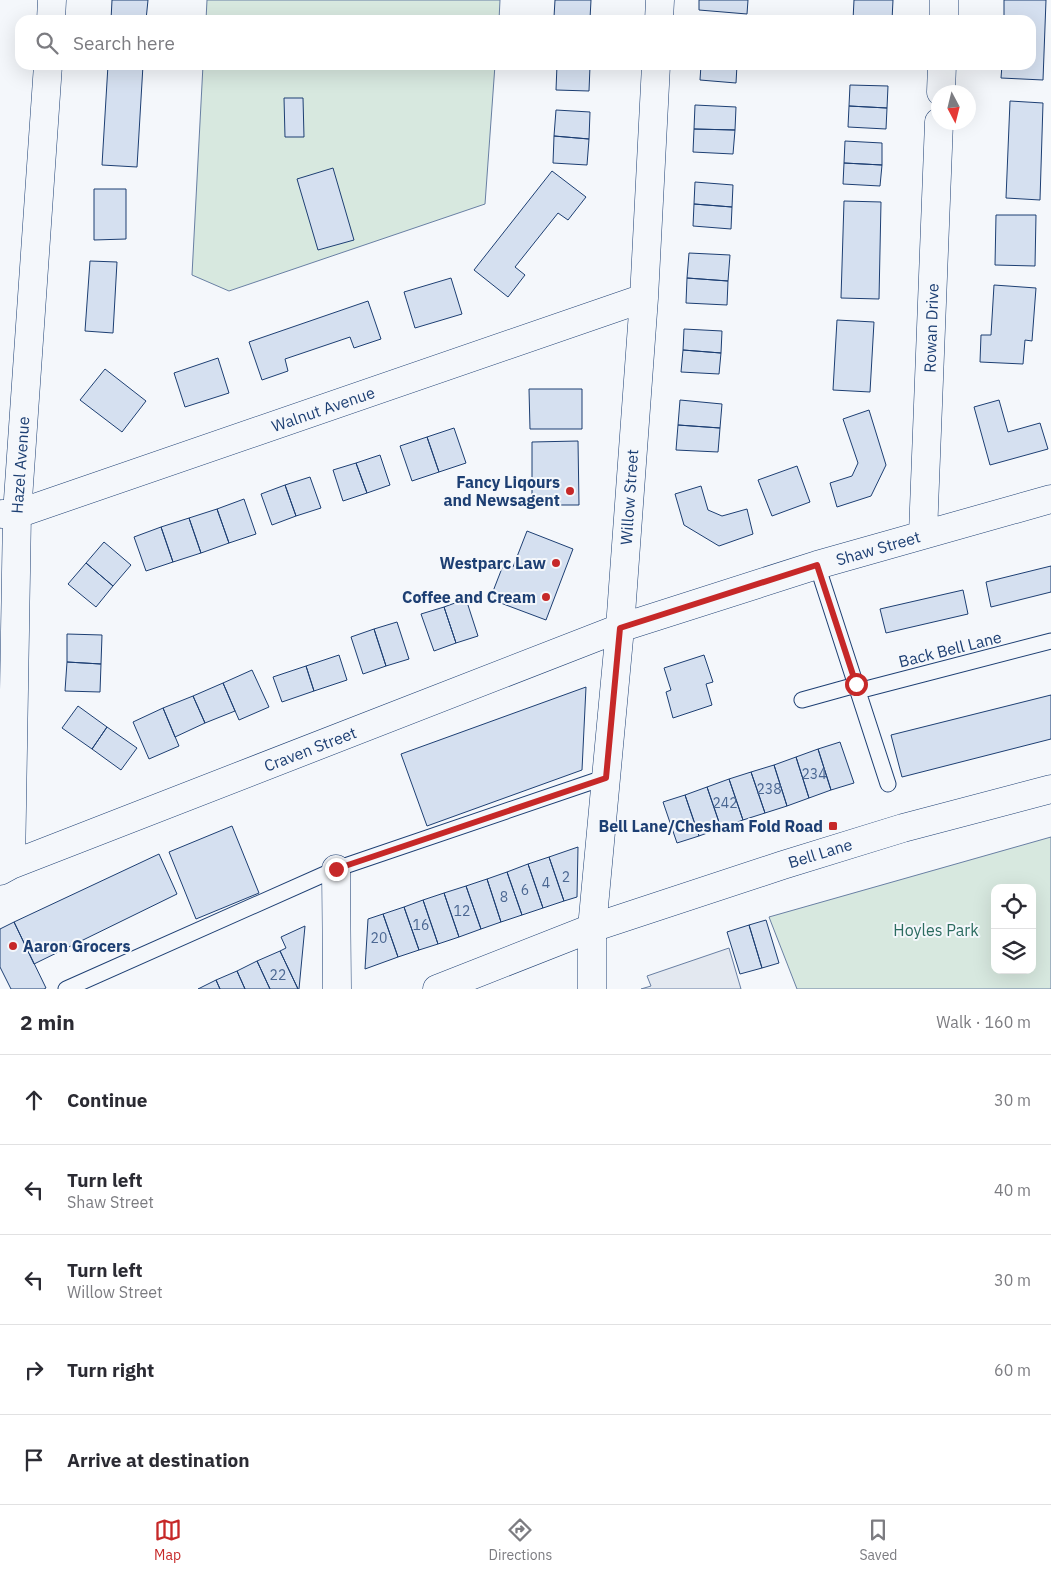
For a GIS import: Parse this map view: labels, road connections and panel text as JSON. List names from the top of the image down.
{
  "streets": {
    "street": [
      "Rowan Drive",
      "Walnut Avenue",
      "Hazel Avenue",
      "Willow Street",
      "Shaw Street",
      "Craven Street",
      "Bell Lane"
    ],
    "lane": ["Back Bell Lane"]
  },
  "crossings": [
    ["Rowan Drive", "Shaw Street"],
    ["Walnut Avenue", "Hazel Avenue"],
    ["Walnut Avenue", "Willow Street"],
    ["Hazel Avenue", "Craven Street"],
    ["Willow Street", "Shaw Street"],
    ["Willow Street", "Craven Street"],
    ["Willow Street", "Bell Lane"],
    ["Shaw Street", "Craven Street"]
  ],
  "parks": ["Hoyles Park"],
  "places": {
    "other": [
      "Fancy Liqours and Newsagent",
      "Westparc Law",
      "Coffee and Cream",
      "Aaron Grocers"
    ],
    "transit": ["Bell Lane/Chesham Fold Road"]
  },
  "house_numbers": [
    "234",
    "238",
    "242",
    "2",
    "4",
    "6",
    "8",
    "12",
    "16",
    "20",
    "22"
  ],
  "north": "bottom",
  "page": {
    "search": "Search here",
    "heading": ["2 min", "Walk · 160 m"],
    "list": [
      ["Continue", "30 m"],
      ["Turn left", "Shaw Street", "40 m"],
      ["Turn left", "Willow Street", "30 m"],
      ["Turn right", "60 m"],
      "Arrive at destination"
    ],
    "nav": ["Map", "Directions", "Saved"]
  }
}
